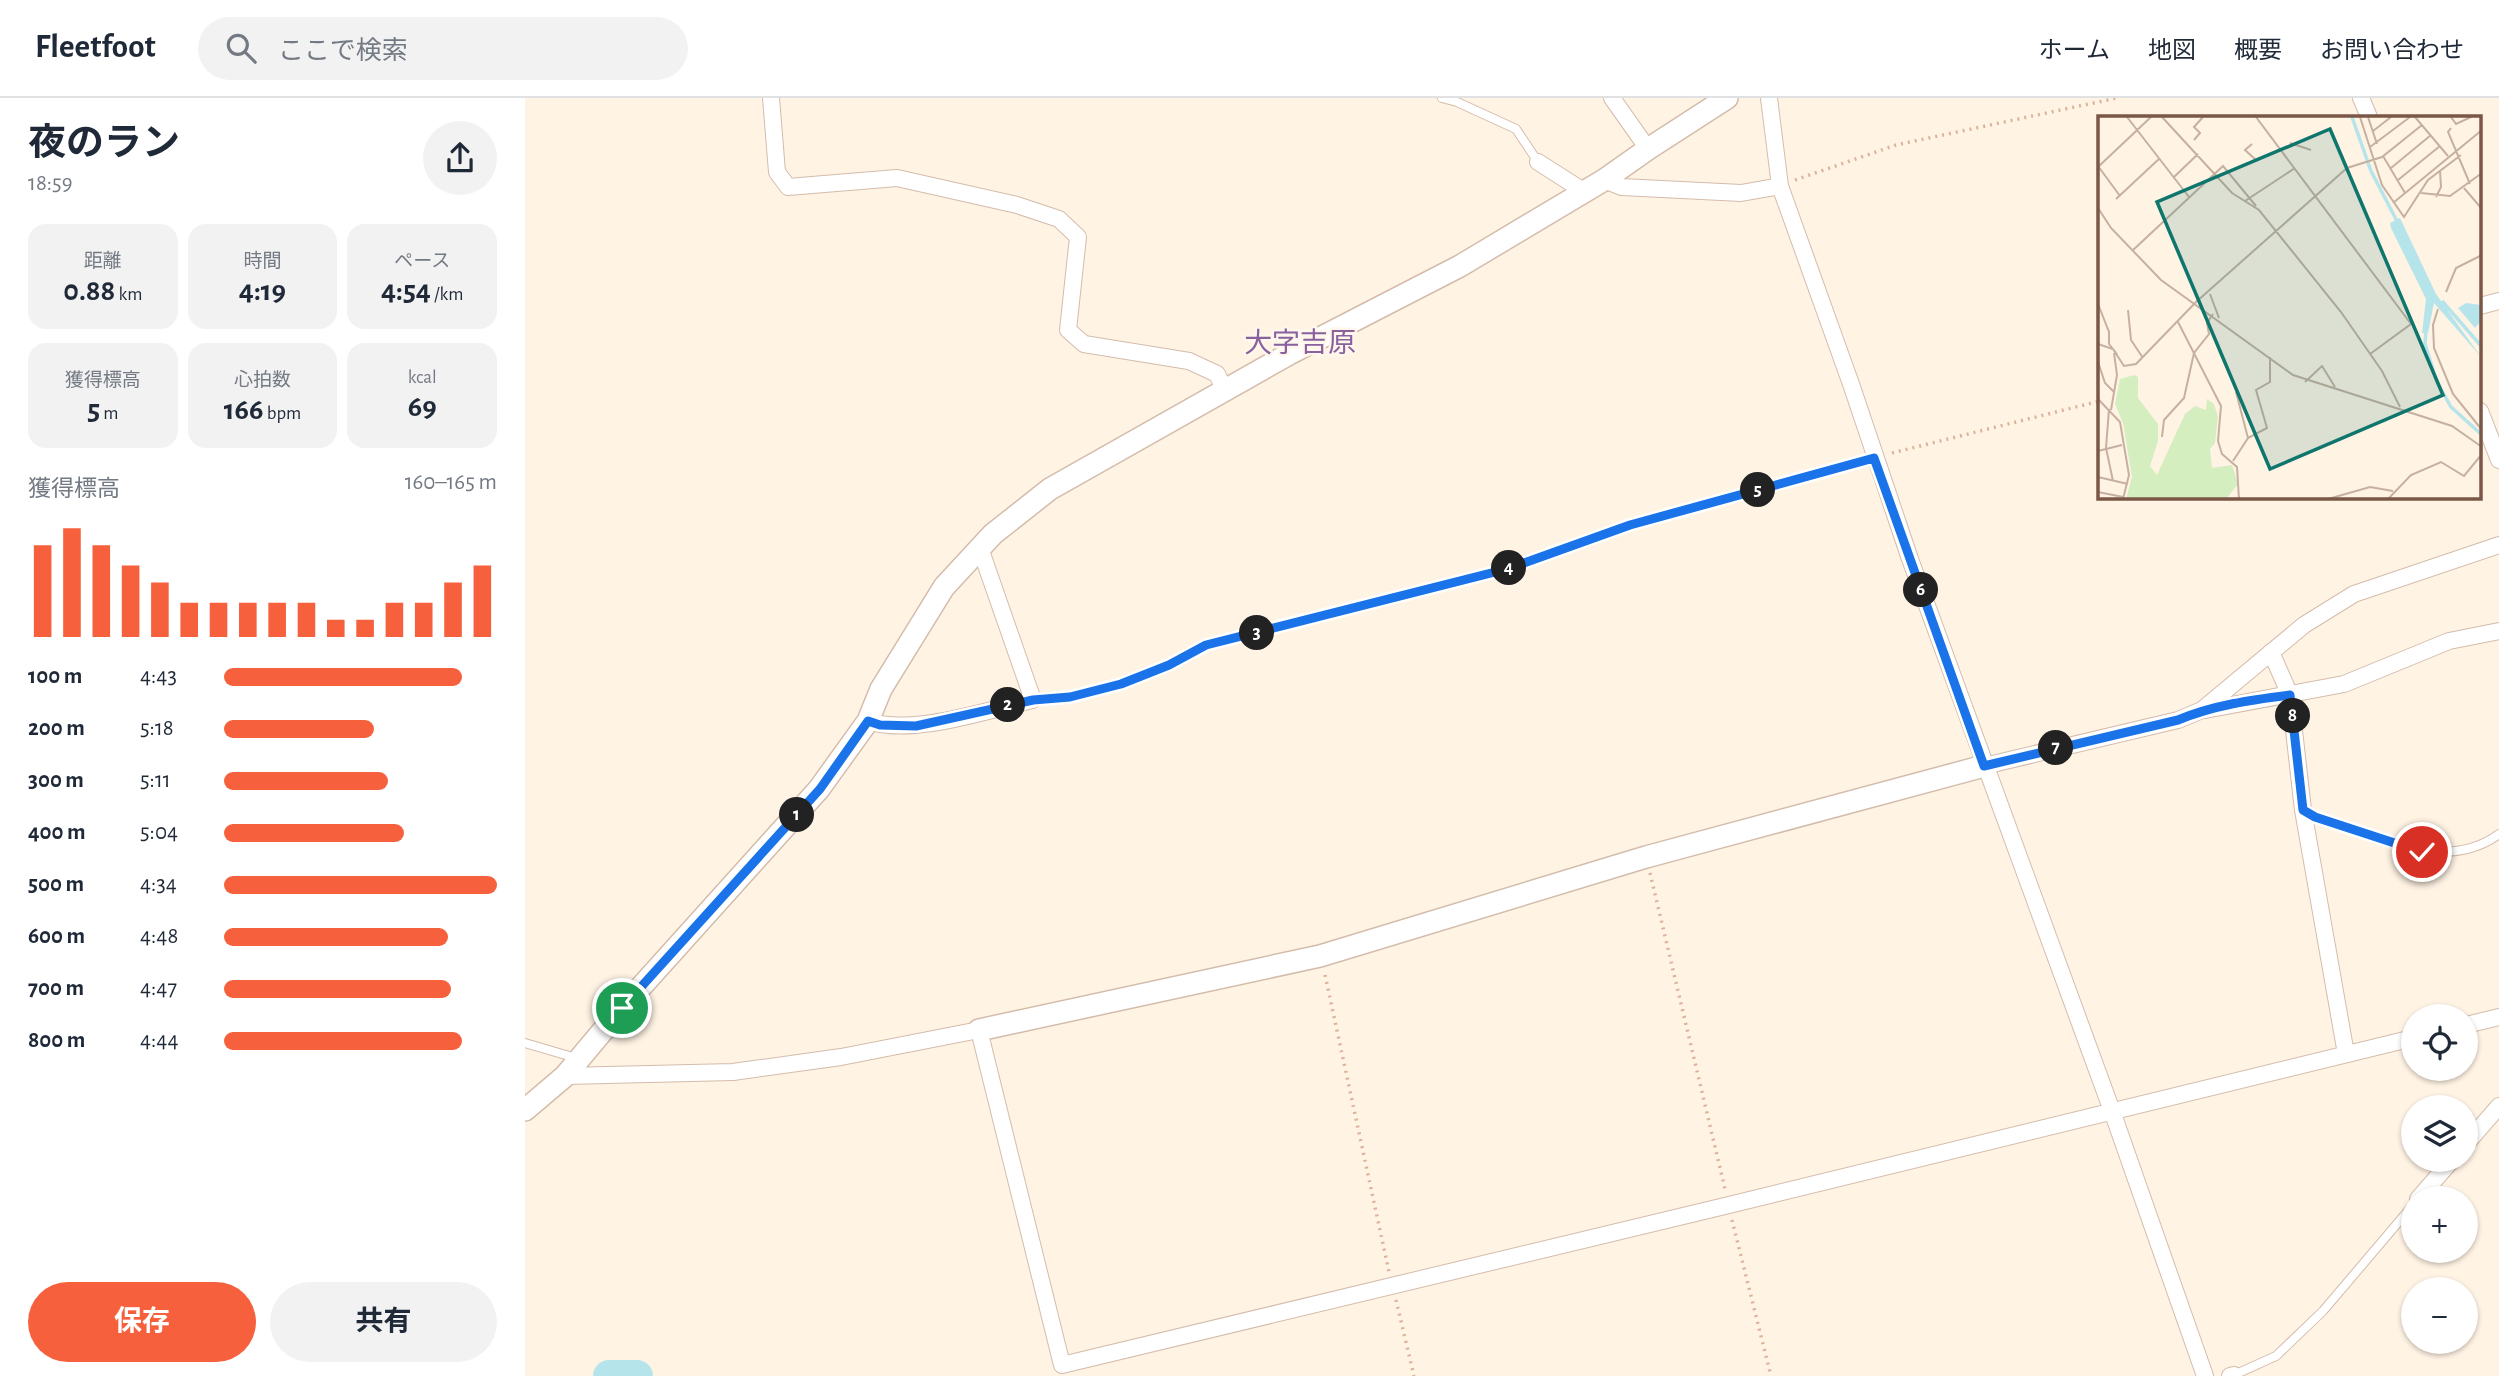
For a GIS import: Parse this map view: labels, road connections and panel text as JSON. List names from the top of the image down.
{
  "districts": ["大字吉原"],
  "page": {
    "header": "Fleetfoot",
    "search": "ここで検索",
    "nav": [
      "ホーム",
      "地図",
      "概要",
      "お問い合わせ"
    ],
    "heading": ["夜のラン", "18:59"],
    "stats": [
      ["距離", "0.88 km"],
      ["時間", "4:19"],
      ["ペース", "4:54 /km"],
      ["獲得標高", "5 m"],
      ["心拍数", "166 bpm"],
      ["kcal", "69"]
    ],
    "chart": ["獲得標高", "160–165 m"],
    "pins": [
      "5",
      "4",
      "6",
      "3",
      "2",
      "8",
      "7",
      "1"
    ],
    "list": [
      {
        "name": "100 m",
        "note": "4:43"
      },
      {
        "name": "200 m",
        "note": "5:18"
      },
      {
        "name": "300 m",
        "note": "5:11"
      },
      {
        "name": "400 m",
        "note": "5:04"
      },
      {
        "name": "500 m",
        "note": "4:34"
      },
      {
        "name": "600 m",
        "note": "4:48"
      },
      {
        "name": "700 m",
        "note": "4:47"
      },
      {
        "name": "800 m",
        "note": "4:44"
      }
    ],
    "map_buttons": ["+", "−"],
    "buttons": ["保存", "共有"]
  }
}
